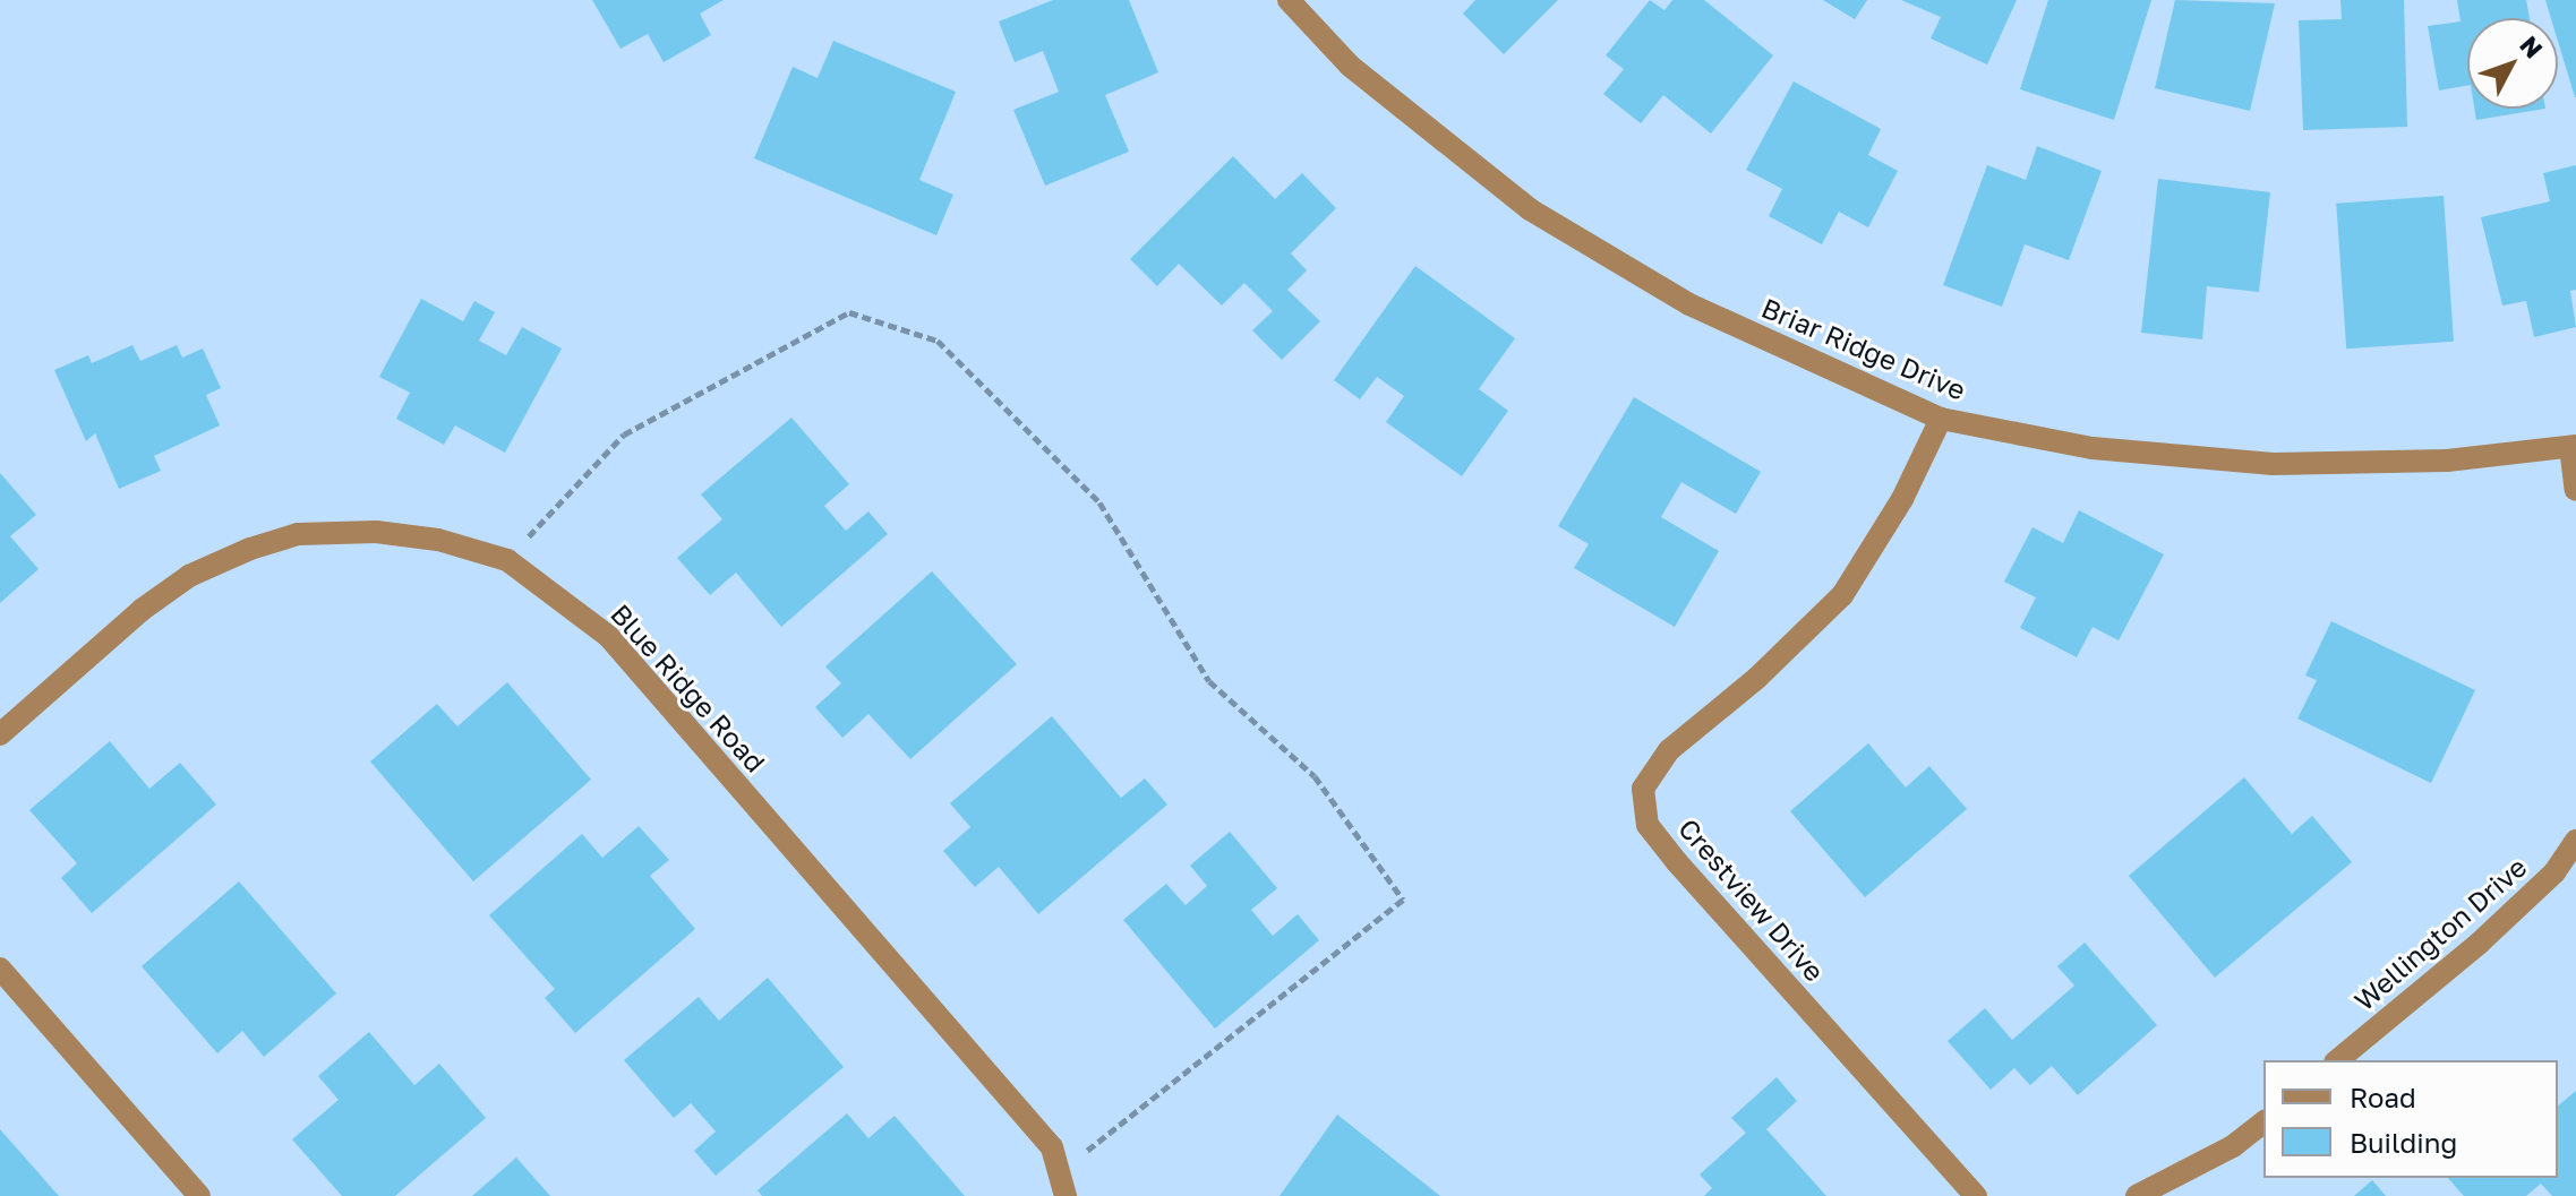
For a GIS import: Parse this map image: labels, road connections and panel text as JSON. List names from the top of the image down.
{
  "streets": {
    "street": [
      "Briar Ridge Drive",
      "Blue Ridge Road",
      "Crestview Drive",
      "Wellington Drive"
    ]
  },
  "crossings": [
    ["Briar Ridge Drive", "Crestview Drive"]
  ],
  "legend": ["Road", "Building"],
  "north": "top right"
}
